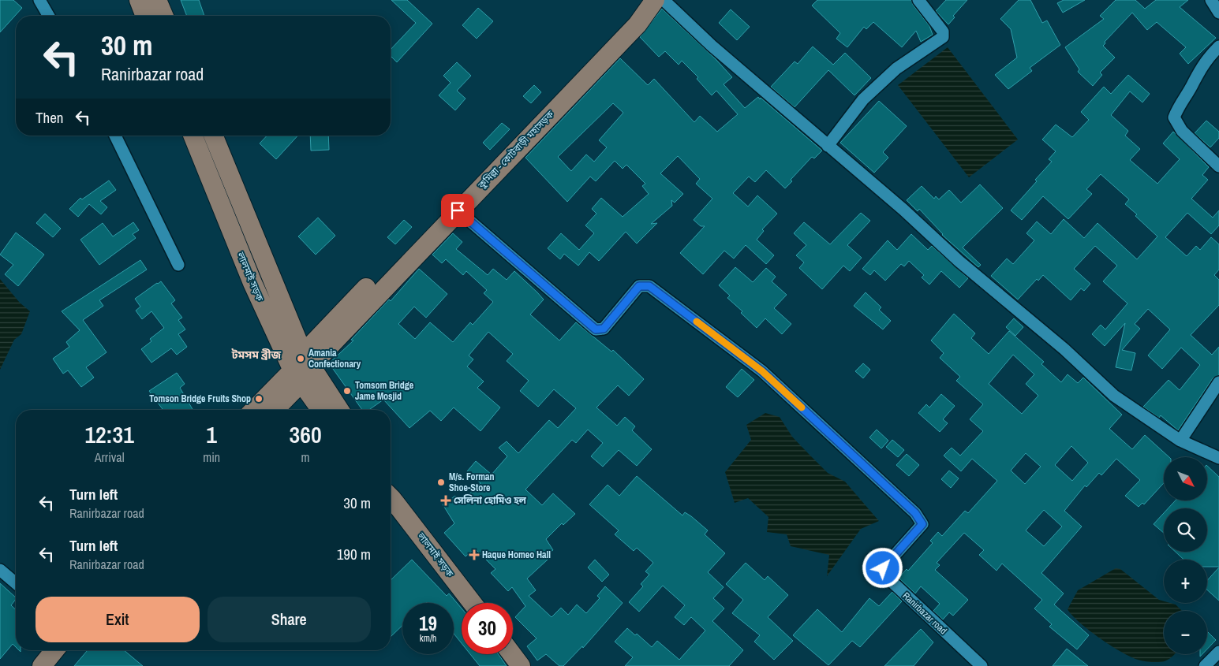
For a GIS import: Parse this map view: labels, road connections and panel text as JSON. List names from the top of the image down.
{
  "streets": {
    "main road": ["কুমিল্লা - কোটবাড়ী মহাসড়ক", "লালমাই সড়ক"],
    "street": ["Ranirbazar road"]
  },
  "crossings": [
    ["কুমিল্লা - কোটবাড়ী মহাসড়ক", "লালমাই সড়ক"],
    ["কুমিল্লা - কোটবাড়ী মহাসড়ক", "Ranirbazar road"]
  ],
  "districts": ["টমসম ব্রীজ"],
  "places": {
    "other": [
      "Amania Confectionary",
      "Tomsom Bridge Jame Mosjid",
      "Tomson Bridge Fruits Shop",
      "M/s. Forman Shoe-Store"
    ],
    "health": ["সেলিনা হোমিও হল", "Haque Homeo Hall"]
  },
  "north": "bottom right",
  "page": {
    "turn": ["30 m", "Ranirbazar road"],
    "then": "Then",
    "eta": [
      "12:31",
      "Arrival",
      "1",
      "min",
      "360",
      "m"
    ],
    "map_buttons": ["+", "−"],
    "list": [
      {
        "name": "Turn left",
        "note": "Ranirbazar road",
        "value": "30 m"
      },
      {
        "name": "Turn left",
        "note": "Ranirbazar road",
        "value": "190 m"
      }
    ],
    "buttons": ["Exit", "Share"],
    "speed": "19 km/h",
    "limit": "30"
  }
}
